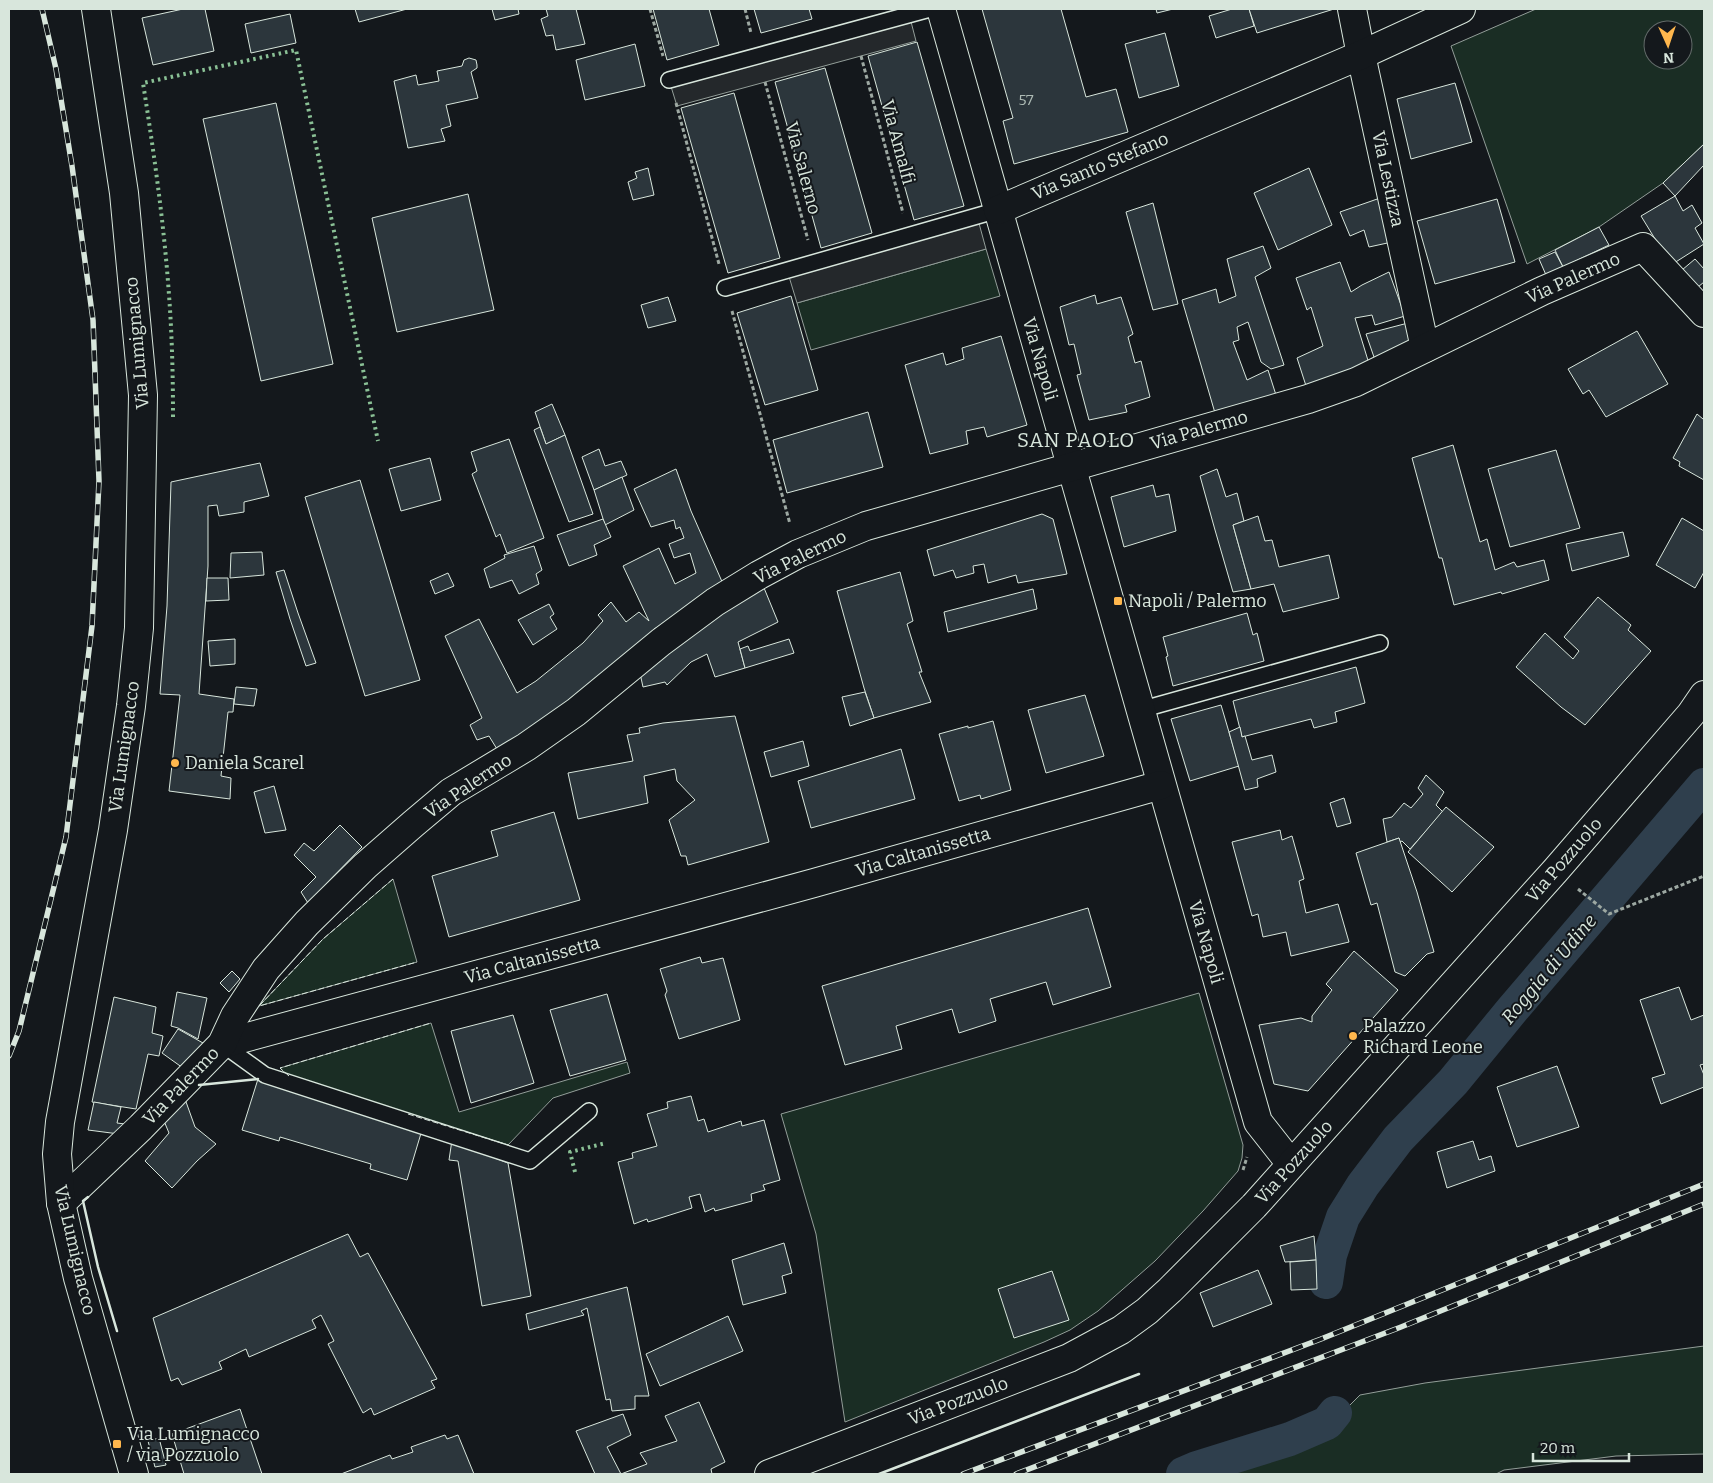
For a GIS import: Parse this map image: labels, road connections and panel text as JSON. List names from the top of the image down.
{
  "streets": {
    "street": [
      "Via Santo Stefano",
      "Via Lestizza",
      "Via Palermo",
      "Via Lumignacco",
      "Via Napoli",
      "Via Caltanissetta",
      "Via Pozzuolo"
    ],
    "path": ["Via Amalfi", "Via Salerno"]
  },
  "crossings": [
    ["Via Amalfi", "Via Santo Stefano"],
    ["Via Santo Stefano", "Via Salerno"],
    ["Via Santo Stefano", "Via Lestizza"],
    ["Via Santo Stefano", "Via Napoli"],
    ["Via Lestizza", "Via Palermo"],
    ["Via Palermo", "Via Lumignacco"],
    ["Via Palermo", "Via Napoli"],
    ["Via Palermo", "Via Caltanissetta"],
    ["Via Napoli", "Via Caltanissetta"],
    ["Via Napoli", "Via Pozzuolo"]
  ],
  "districts": ["SAN PAOLO"],
  "water": ["Roggia di Udine"],
  "places": {
    "transit": ["Napoli / Palermo", "Via Lumignacco / via Pozzuolo"],
    "other": ["Daniela Scarel", "Palazzo Richard Leone"]
  },
  "house_numbers": ["57"],
  "scale_bar": "20 m",
  "north": "bottom"
}
